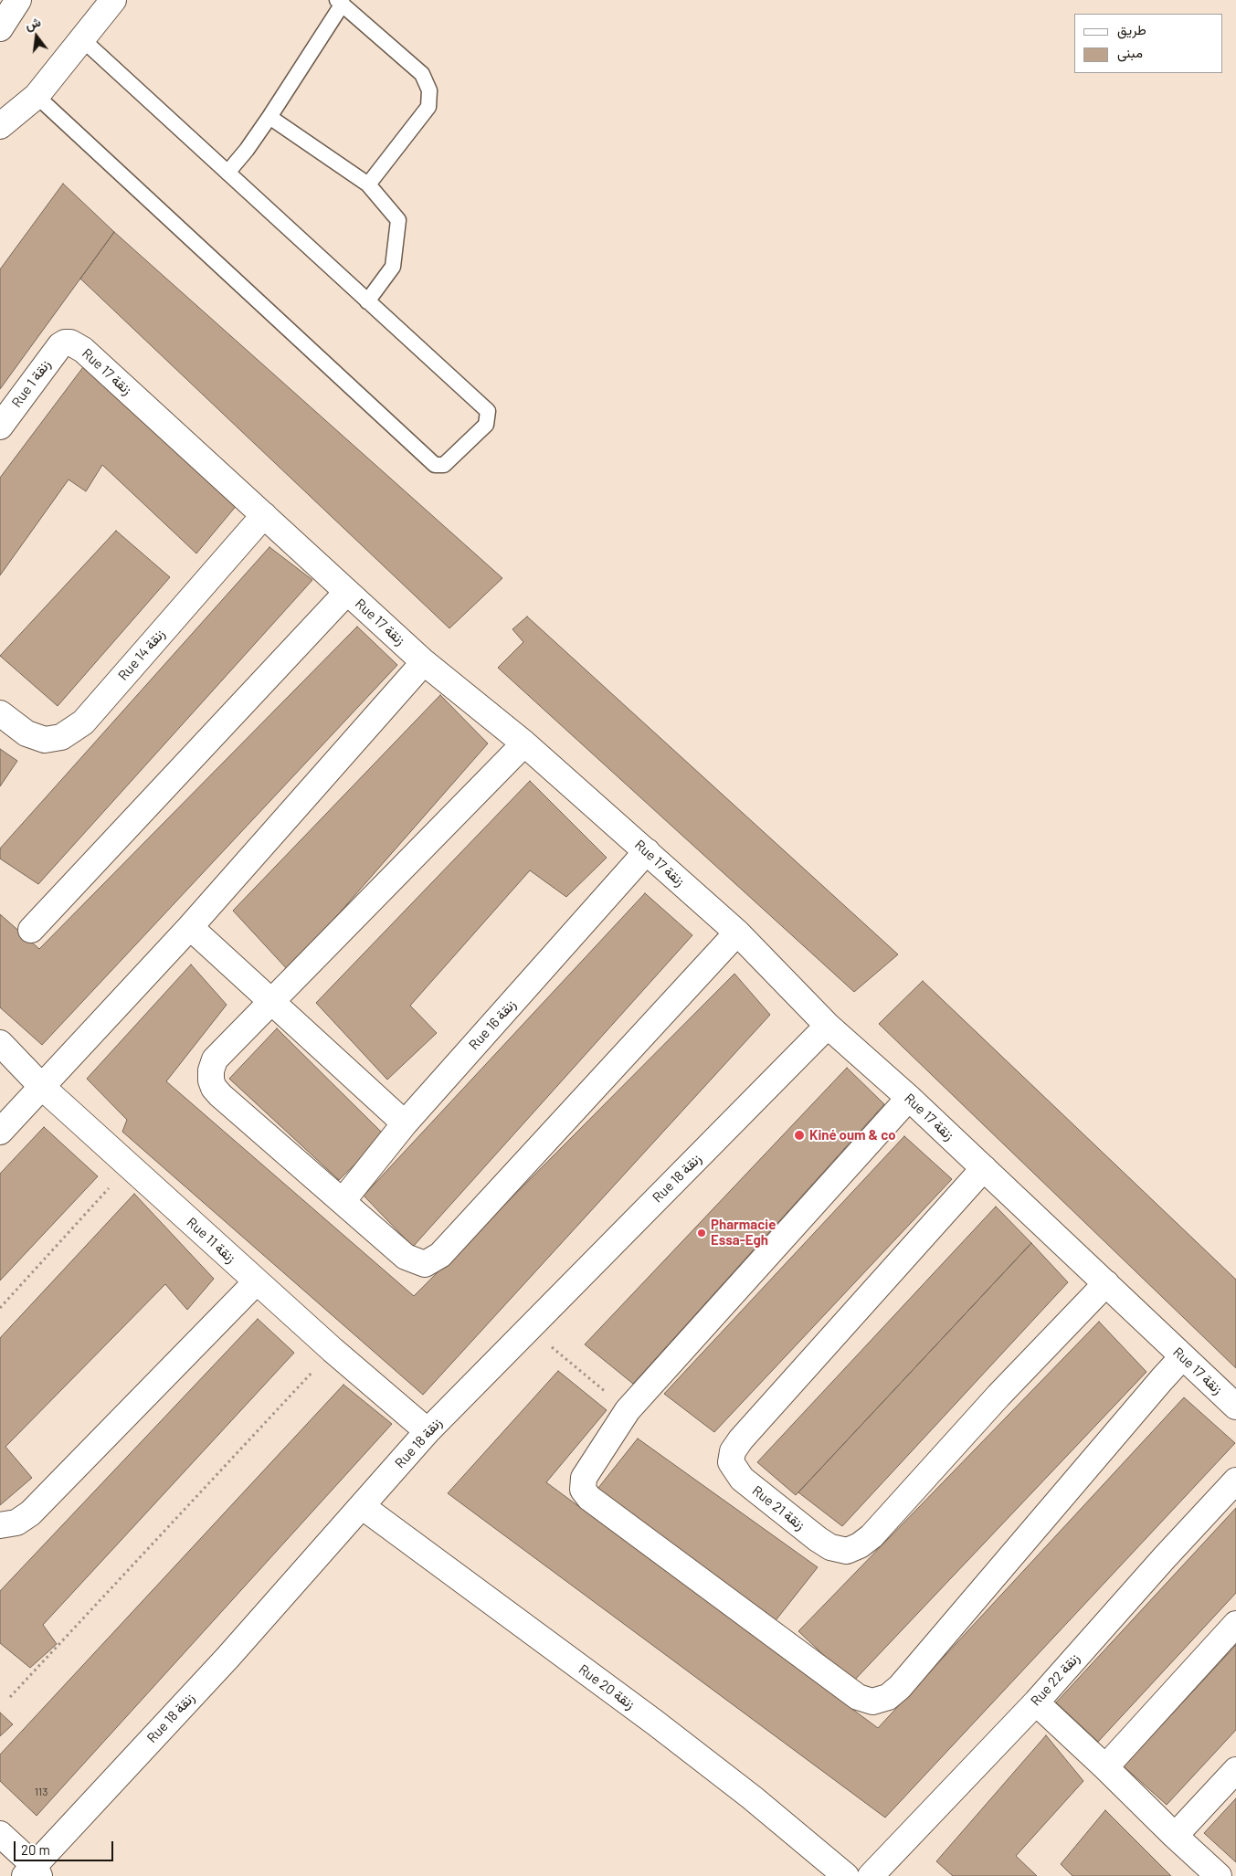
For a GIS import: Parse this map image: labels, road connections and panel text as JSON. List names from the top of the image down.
{
  "streets": {
    "street": [
      "Rue 17 زنقة",
      "Rue 1 زنقة",
      "Rue 14 زنقة",
      "Rue 16 زنقة",
      "Rue 18 زنقة",
      "Rue 11 زنقة",
      "Rue 21 زنقة",
      "Rue 22 زنقة",
      "Rue 20 زنقة"
    ]
  },
  "crossings": [
    ["Rue 17 زنقة", "Rue 1 زنقة"],
    ["Rue 17 زنقة", "Rue 14 زنقة"],
    ["Rue 17 زنقة", "Rue 16 زنقة"],
    ["Rue 17 زنقة", "Rue 18 زنقة"],
    ["Rue 17 زنقة", "Rue 21 زنقة"],
    ["Rue 18 زنقة", "Rue 11 زنقة"],
    ["Rue 18 زنقة", "Rue 20 زنقة"]
  ],
  "places": ["Kiné oum & co", "Pharmacie Essa-Egh"],
  "house_numbers": ["113"],
  "legend": ["طريق", "مبنى"],
  "scale_bar": "20 m",
  "north": "top"
}
